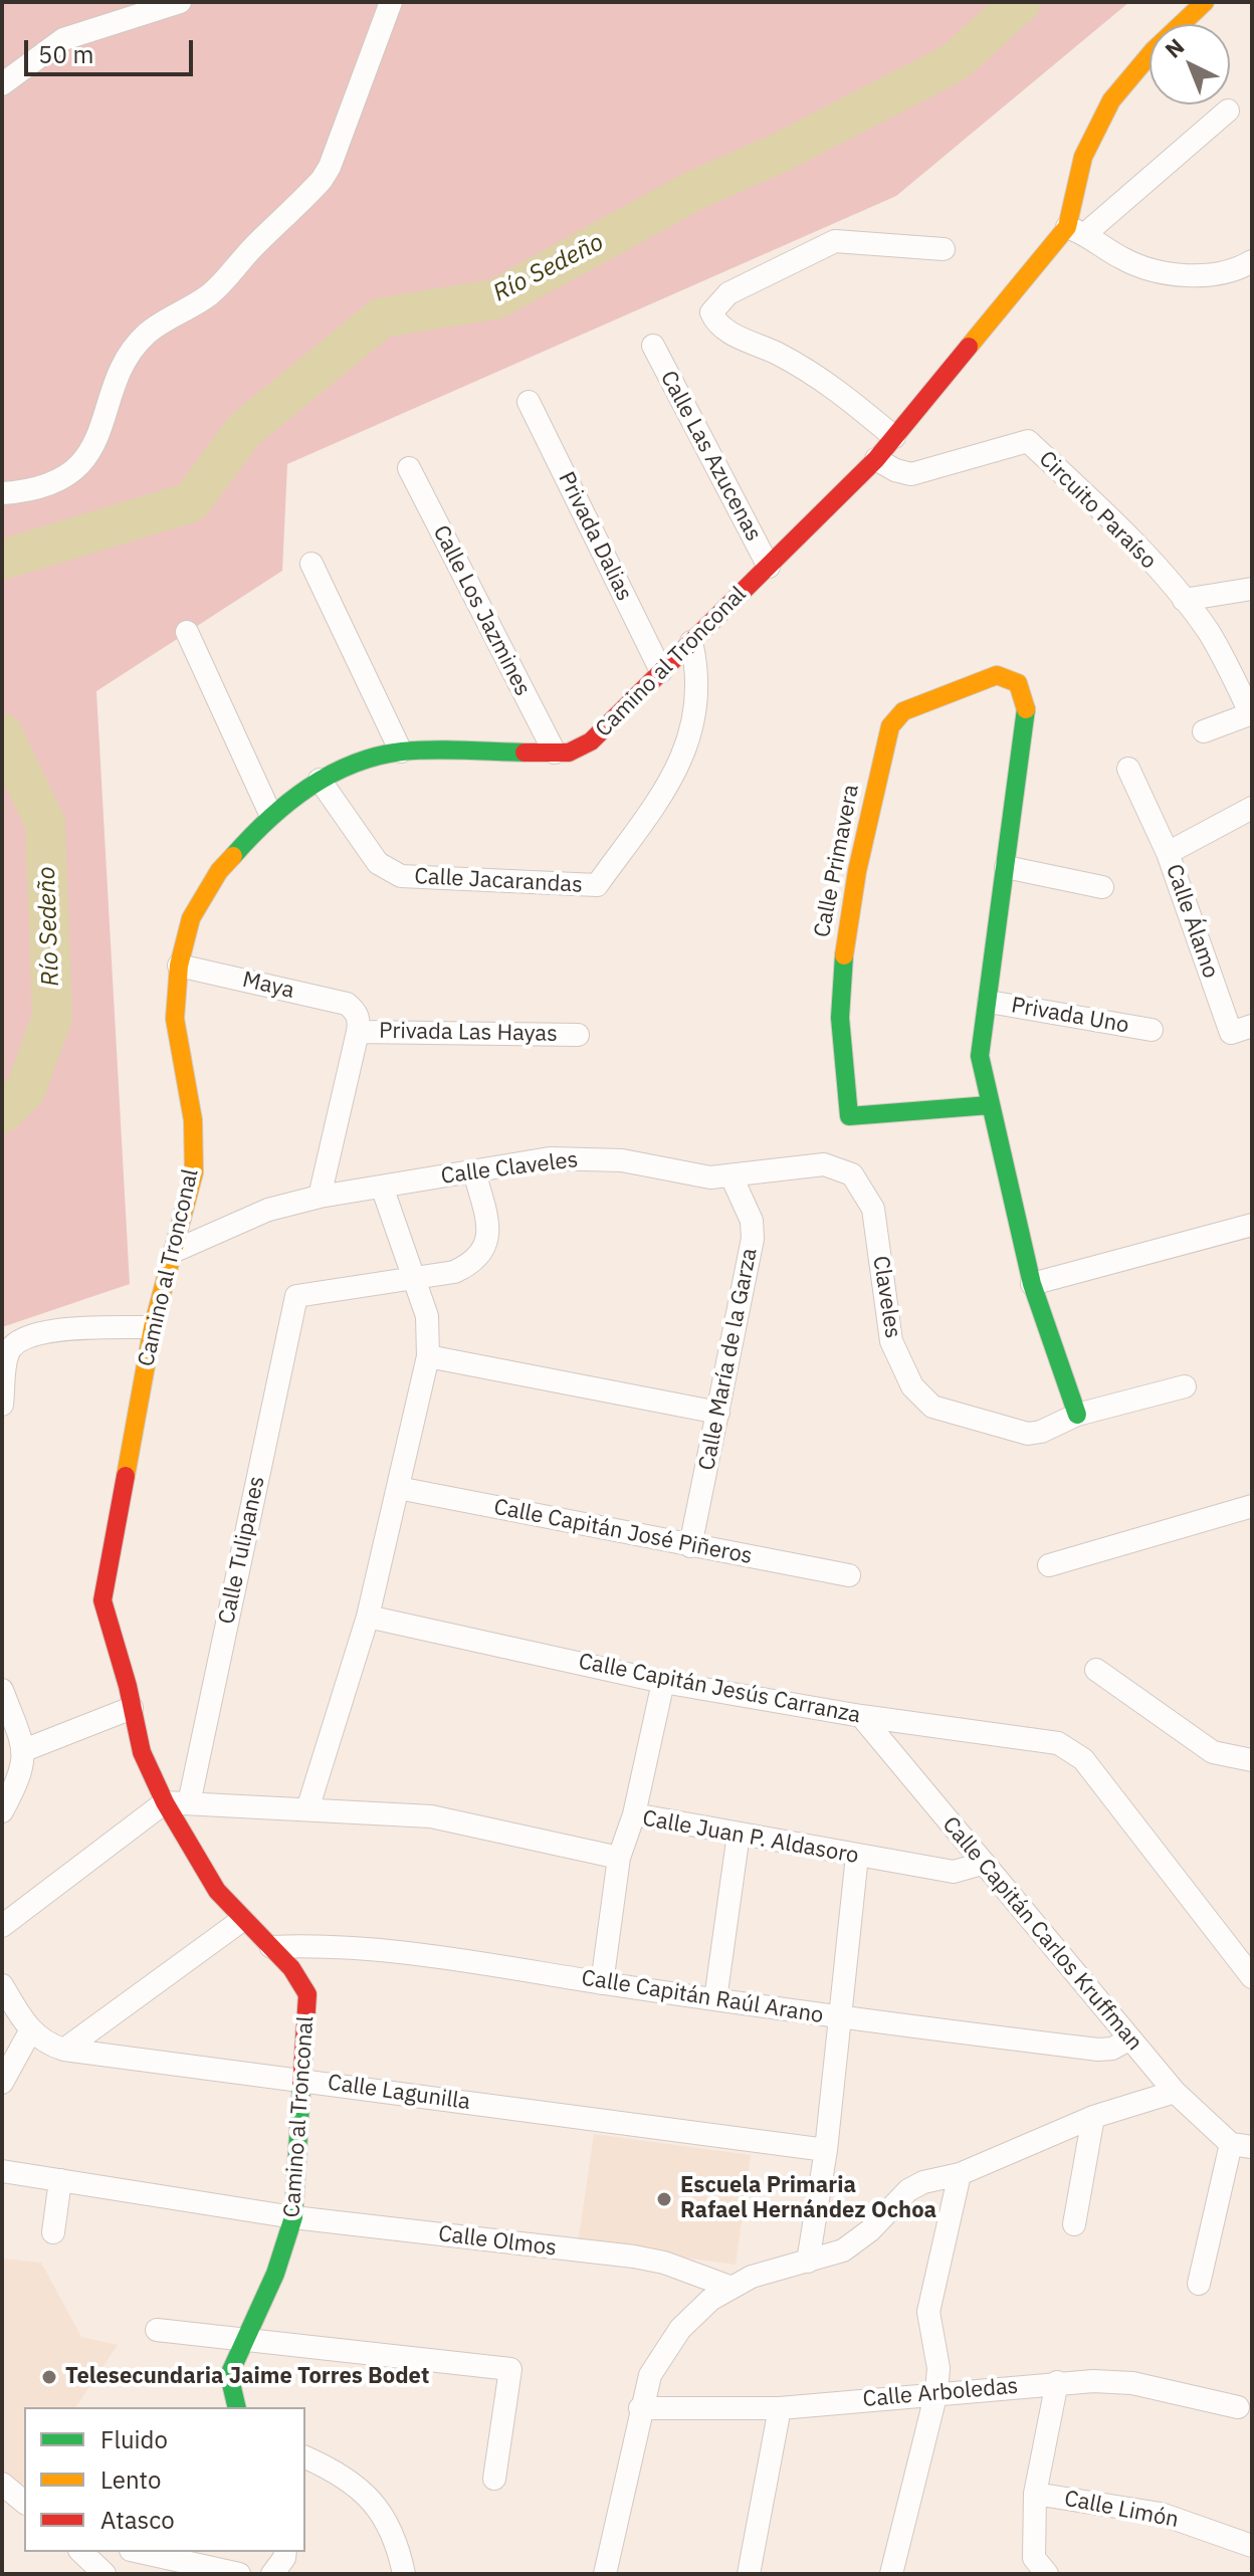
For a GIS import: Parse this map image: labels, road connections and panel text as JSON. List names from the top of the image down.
{
  "streets": {
    "street": [
      "Calle Las Azucenas",
      "Circuito Paraíso",
      "Privada Dalias",
      "Calle Los Jazmines",
      "Camino al Tronconal",
      "Calle Primavera",
      "Calle Jacarandas",
      "Calle Álamo",
      "Maya",
      "Privada Uno",
      "Privada Las Hayas",
      "Calle Claveles",
      "Claveles",
      "Calle María de la Garza",
      "Calle Capitán José Piñeros",
      "Calle Tulipanes",
      "Calle Capitán Jesús Carranza",
      "Calle Juan P. Aldasoro",
      "Calle Capitán Carlos Kruffman",
      "Calle Capitán Raúl Arano",
      "Calle Lagunilla",
      "Calle Olmos",
      "Calle Arboledas",
      "Calle Limón"
    ]
  },
  "crossings": [
    ["Calle Las Azucenas", "Camino al Tronconal"],
    ["Circuito Paraíso", "Camino al Tronconal"],
    ["Privada Dalias", "Camino al Tronconal"],
    ["Calle Los Jazmines", "Camino al Tronconal"],
    ["Camino al Tronconal", "Calle Jacarandas"],
    ["Camino al Tronconal", "Maya"],
    ["Camino al Tronconal", "Calle Claveles"],
    ["Camino al Tronconal", "Calle Capitán Raúl Arano"],
    ["Camino al Tronconal", "Calle Lagunilla"],
    ["Camino al Tronconal", "Calle Olmos"],
    ["Maya", "Privada Las Hayas"],
    ["Calle Claveles", "Claveles"],
    ["Calle Claveles", "Calle María de la Garza"],
    ["Calle María de la Garza", "Calle Capitán José Piñeros"],
    ["Calle Capitán Jesús Carranza", "Calle Capitán Carlos Kruffman"],
    ["Calle Juan P. Aldasoro", "Calle Capitán Carlos Kruffman"],
    ["Calle Juan P. Aldasoro", "Calle Capitán Raúl Arano"],
    ["Calle Capitán Carlos Kruffman", "Calle Capitán Raúl Arano"]
  ],
  "water": ["Río Sedeño"],
  "places": ["Escuela Primaria Rafael Hernández Ochoa", "Telesecundaria Jaime Torres Bodet"],
  "legend": ["Fluido", "Lento", "Atasco"],
  "scale_bar": "50 m",
  "north": "top left"
}
